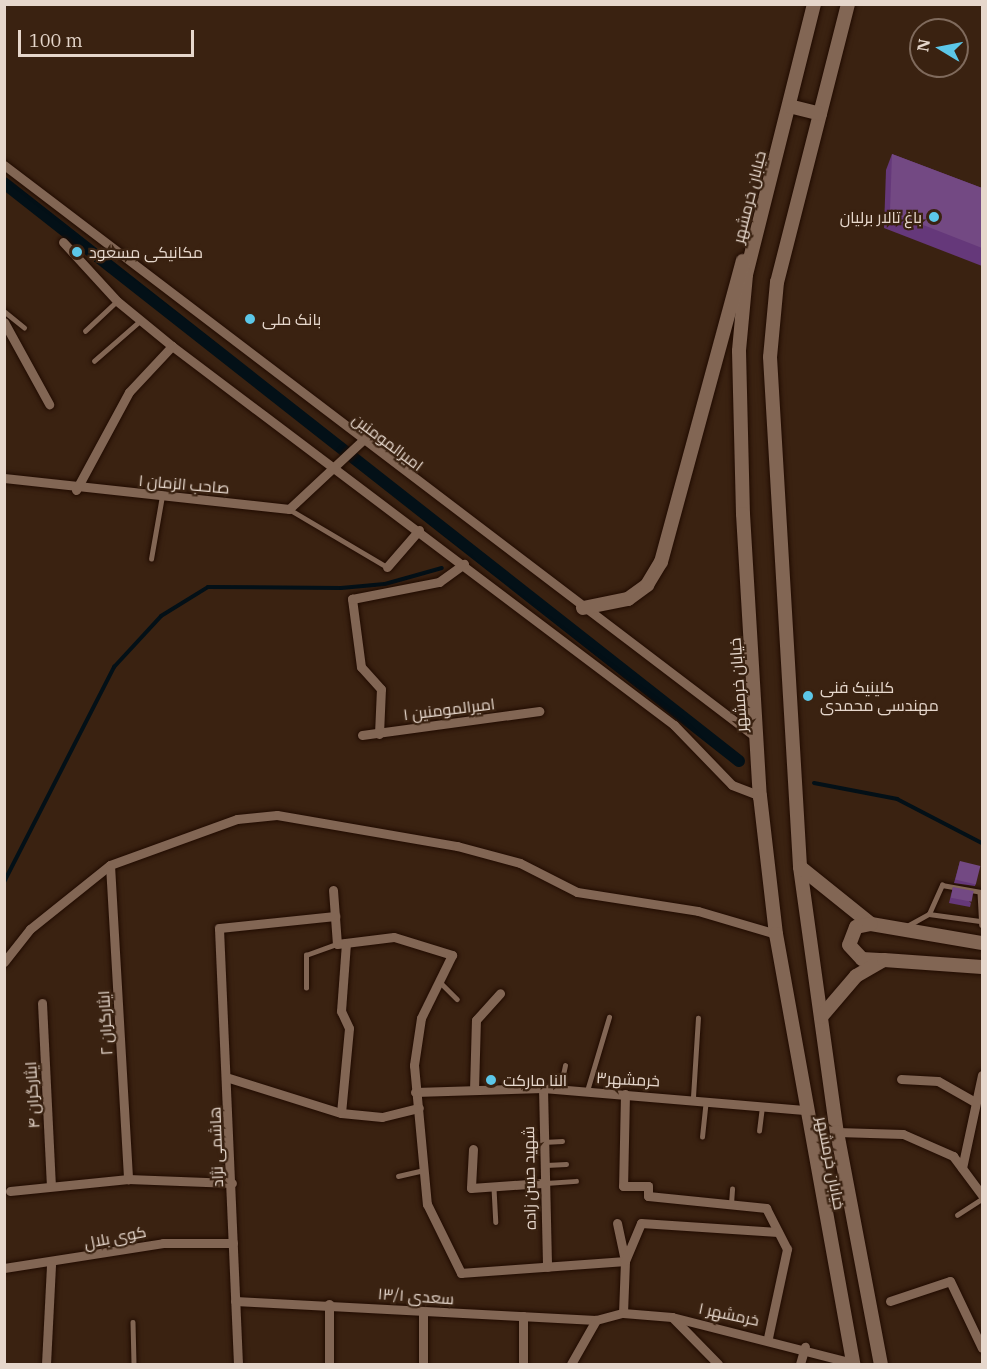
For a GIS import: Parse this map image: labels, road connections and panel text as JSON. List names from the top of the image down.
{
  "streets": {
    "main road": ["خیابان خرمشهر"],
    "street": [
      "امیرالمومنین",
      "صاحب الزمان ۱",
      "امیرالمومنین ۱",
      "ایثارگران ۲",
      "خرمشهر۳",
      "ایثارگران ۴",
      "هاشمی نژاد",
      "شهید حسن زاده",
      "کوی بلال",
      "سعدی ۱۳/۱",
      "خرمشهر ۱"
    ]
  },
  "crossings": [
    ["خیابان خرمشهر", "امیرالمومنین"],
    ["خیابان خرمشهر", "خرمشهر۳"],
    ["خیابان خرمشهر", "خرمشهر ۱"],
    ["خرمشهر۳", "شهید حسن زاده"],
    ["هاشمی نژاد", "کوی بلال"],
    ["هاشمی نژاد", "سعدی ۱۳/۱"],
    ["سعدی ۱۳/۱", "خرمشهر ۱"]
  ],
  "places": [
    "باغ تالار برلیان",
    "مکانیکی مسعود",
    "بانک ملی",
    "کلینیک فنی مهندسی محمدی",
    "النا مارکت"
  ],
  "scale_bar": "100 m",
  "north": "left"
}
